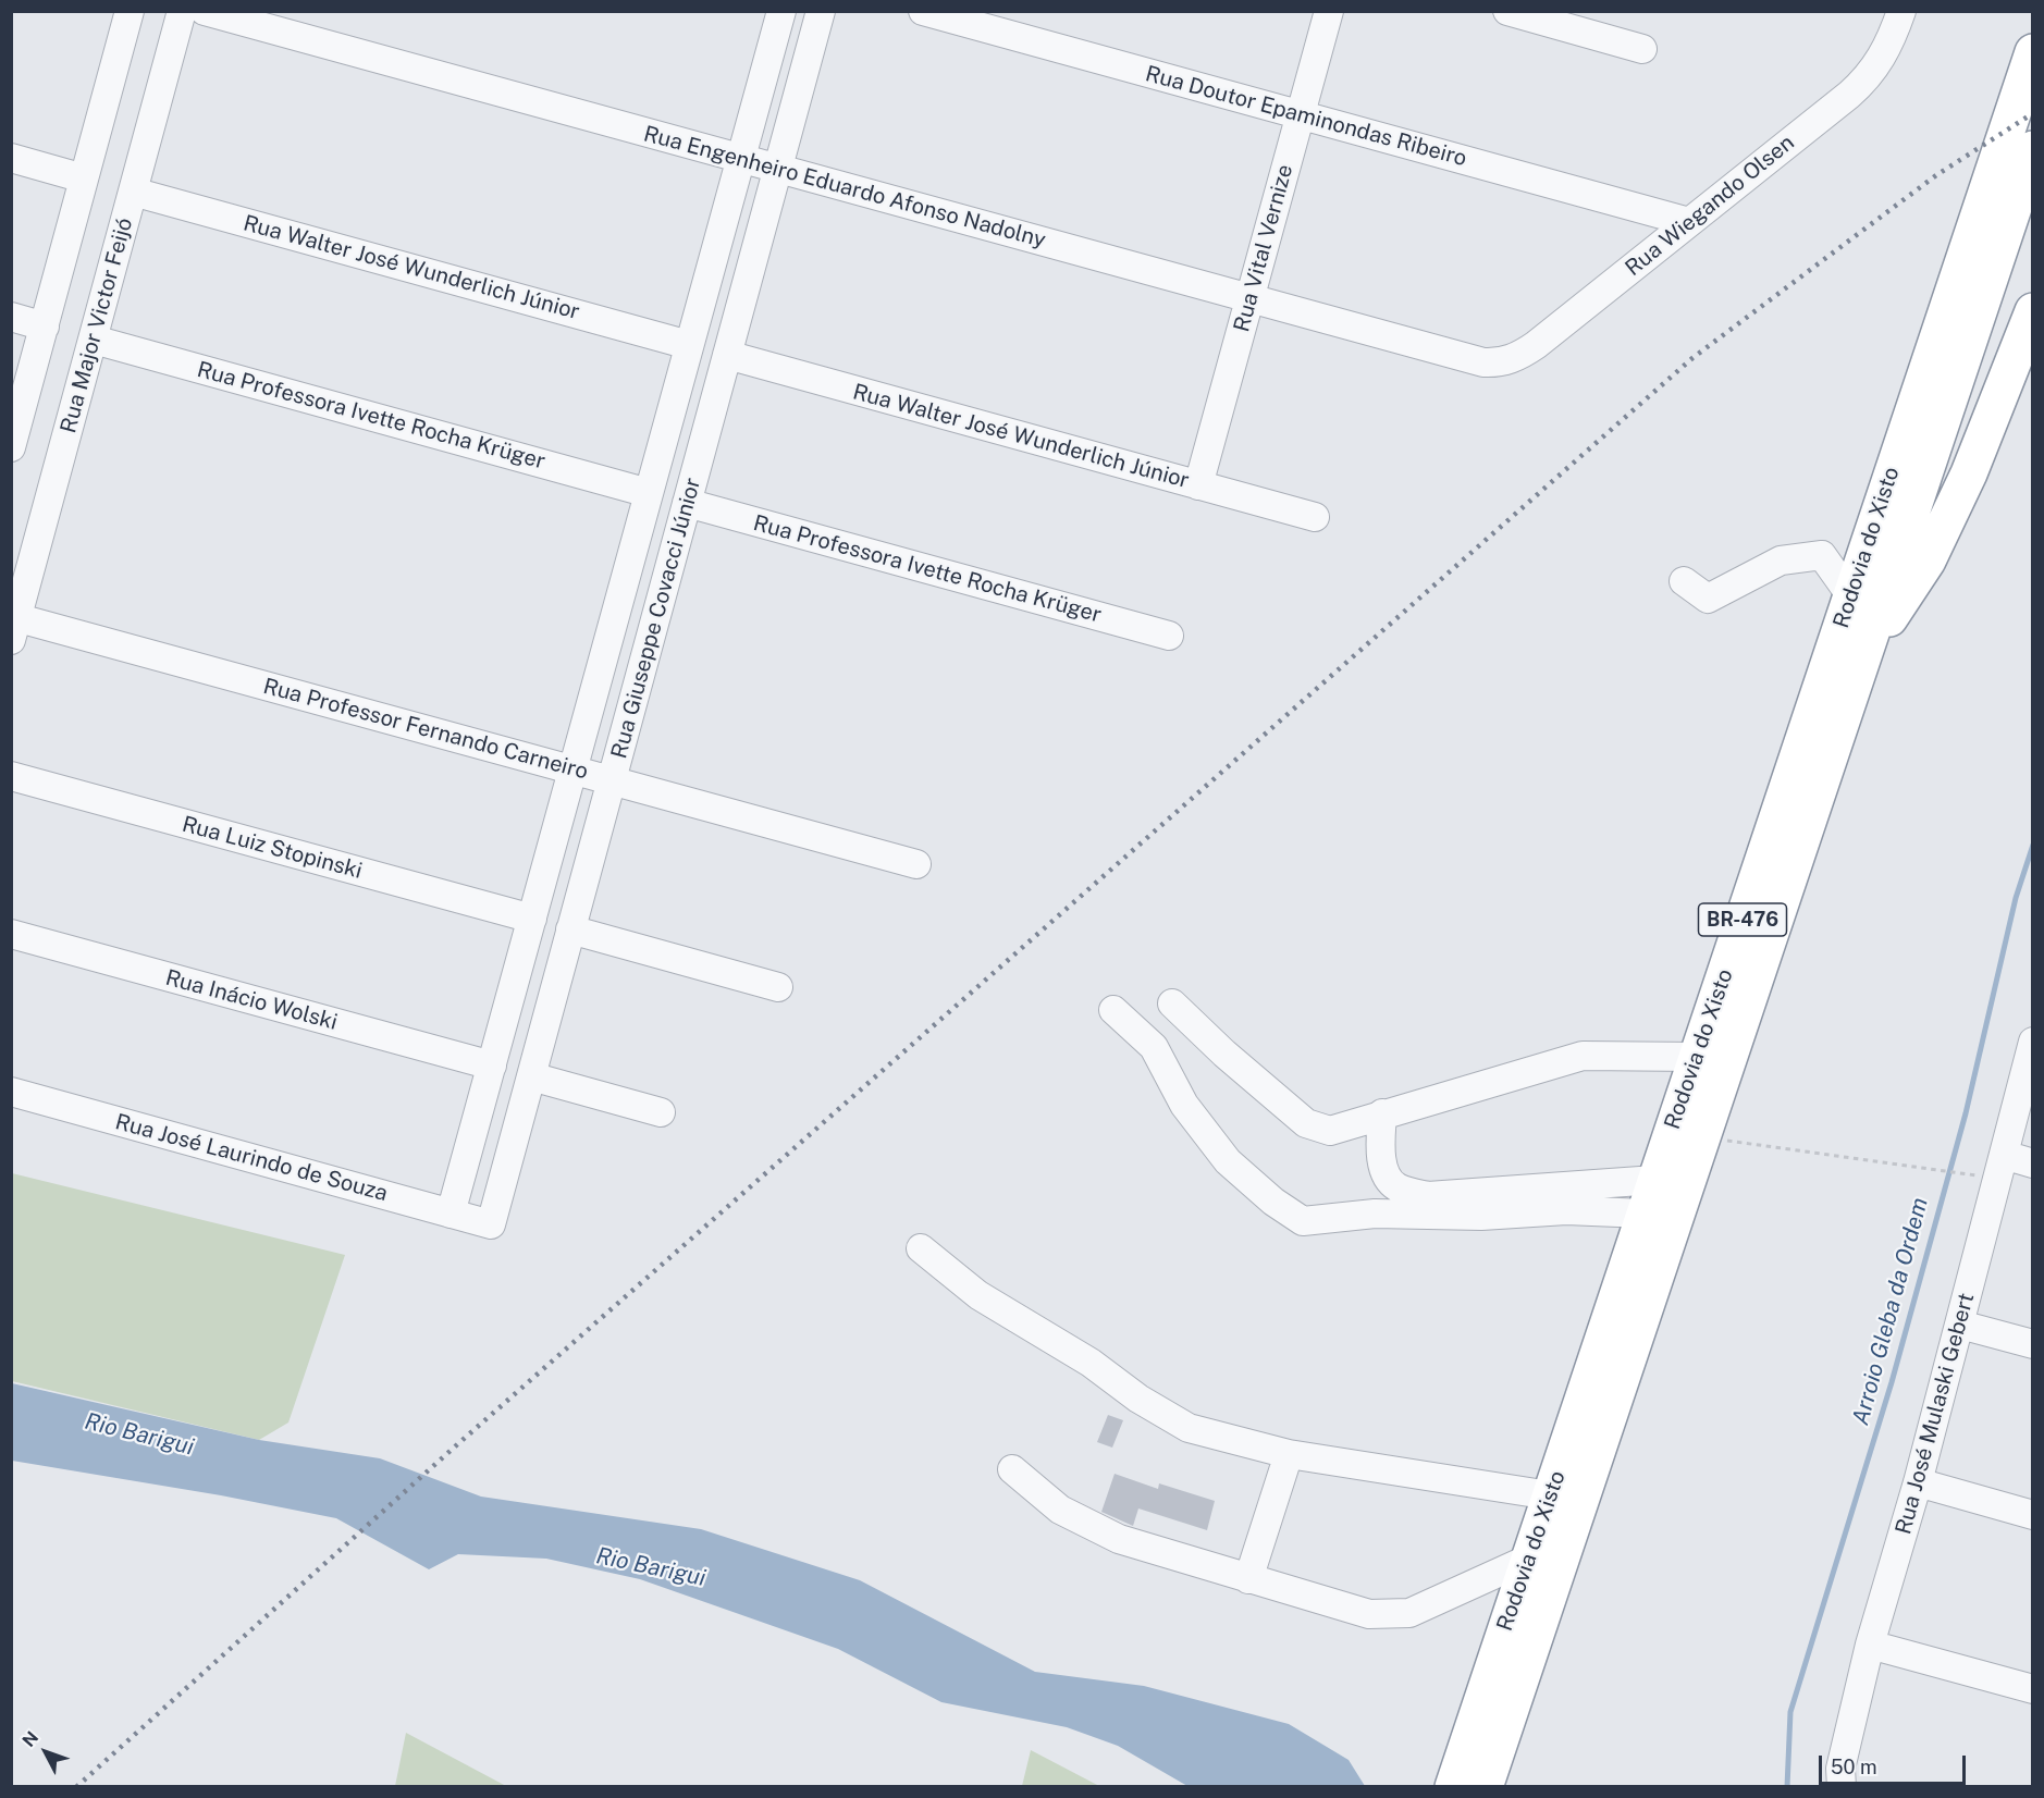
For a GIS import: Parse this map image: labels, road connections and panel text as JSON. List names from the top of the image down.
{
  "streets": {
    "highway": ["Rodovia do Xisto", "BR-476"],
    "street": [
      "Rua Doutor Epaminondas Ribeiro",
      "Rua Engenheiro Eduardo Afonso Nadolny",
      "Rua Wiegando Olsen",
      "Rua Vital Vernize",
      "Rua Walter José Wunderlich Júnior",
      "Rua Major Victor Feijó",
      "Rua Professora Ivette Rocha Krüger",
      "Rua Giuseppe Covacci Júnior",
      "Rua Professor Fernando Carneiro",
      "Rua Luiz Stopinski",
      "Rua Inácio Wolski",
      "Rua José Laurindo de Souza",
      "Rua José Mulaski Gebert"
    ]
  },
  "crossings": [
    ["Rua Doutor Epaminondas Ribeiro", "Rua Wiegando Olsen"],
    ["Rua Doutor Epaminondas Ribeiro", "Rua Vital Vernize"],
    ["Rua Engenheiro Eduardo Afonso Nadolny", "Rua Wiegando Olsen"],
    ["Rua Engenheiro Eduardo Afonso Nadolny", "Rua Vital Vernize"],
    ["Rua Engenheiro Eduardo Afonso Nadolny", "Rua Giuseppe Covacci Júnior"],
    ["Rua Vital Vernize", "Rua Walter José Wunderlich Júnior"],
    ["Rua Walter José Wunderlich Júnior", "Rua Major Victor Feijó"],
    ["Rua Walter José Wunderlich Júnior", "Rua Giuseppe Covacci Júnior"],
    ["Rua Major Victor Feijó", "Rua Professora Ivette Rocha Krüger"],
    ["Rua Major Victor Feijó", "Rua Professor Fernando Carneiro"],
    ["Rua Professora Ivette Rocha Krüger", "Rua Giuseppe Covacci Júnior"],
    ["Rua Giuseppe Covacci Júnior", "Rua Professor Fernando Carneiro"],
    ["Rua Giuseppe Covacci Júnior", "Rua Luiz Stopinski"],
    ["Rua Giuseppe Covacci Júnior", "Rua Inácio Wolski"],
    ["Rua Giuseppe Covacci Júnior", "Rua José Laurindo de Souza"]
  ],
  "water": ["Arroio Gleba da Ordem", "Rio Barigui"],
  "scale_bar": "50 m",
  "north": "top left"
}
